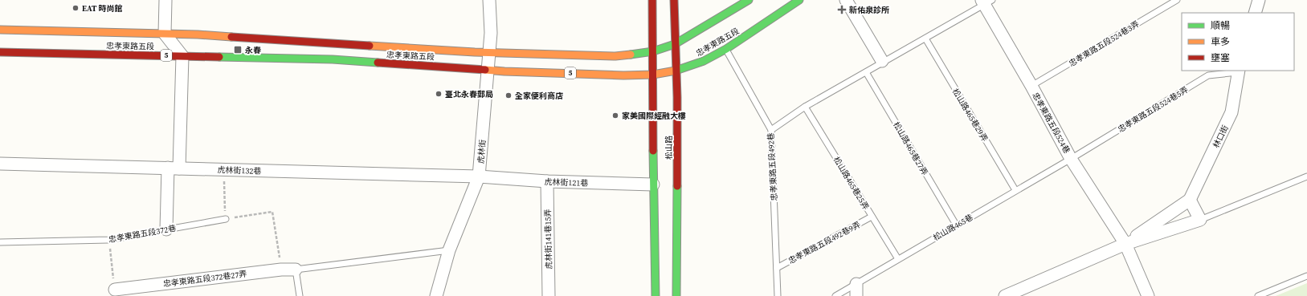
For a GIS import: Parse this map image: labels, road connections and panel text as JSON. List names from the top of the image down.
{
  "streets": {
    "main road": ["忠孝東路五段", "5", "松山路"],
    "street": [
      "忠孝東路五段524巷",
      "林口街",
      "虎林街",
      "虎林街132巷",
      "虎林街121巷",
      "虎林街141巷15弄",
      "忠孝東路五段372巷27弄"
    ],
    "lane": [
      "忠孝東路五段524巷3弄",
      "忠孝東路五段524巷5弄",
      "松山路465巷29弄",
      "松山路465巷27弄",
      "忠孝東路五段492巷",
      "松山路465巷25弄",
      "松山路465巷",
      "忠孝東路五段372巷",
      "忠孝東路五段492巷9弄"
    ]
  },
  "crossings": [
    ["忠孝東路五段", "松山路"],
    ["忠孝東路五段", "虎林街"],
    ["忠孝東路五段", "忠孝東路五段492巷"],
    ["忠孝東路五段524巷3弄", "忠孝東路五段524巷"],
    ["忠孝東路五段524巷5弄", "忠孝東路五段524巷"],
    ["忠孝東路五段524巷5弄", "林口街"],
    ["忠孝東路五段524巷5弄", "松山路465巷"],
    ["松山路465巷29弄", "松山路465巷"],
    ["忠孝東路五段524巷", "松山路465巷"],
    ["松山路", "虎林街121巷"],
    ["松山路465巷27弄", "松山路465巷"],
    ["虎林街", "虎林街132巷"],
    ["虎林街", "虎林街121巷"],
    ["虎林街", "忠孝東路五段372巷27弄"],
    ["忠孝東路五段492巷", "忠孝東路五段492巷9弄"],
    ["虎林街132巷", "虎林街121巷"],
    ["虎林街121巷", "虎林街141巷15弄"],
    ["松山路465巷25弄", "松山路465巷"],
    ["松山路465巷25弄", "忠孝東路五段492巷9弄"]
  ],
  "places": {
    "other": [
      "EAT 時尚館",
      "臺北永春郵局",
      "全家便利商店",
      "家美國際經融大樓"
    ],
    "health": ["新佑泉診所"],
    "transit": ["永春"]
  },
  "legend": ["順暢", "車多", "壅塞"]
}
